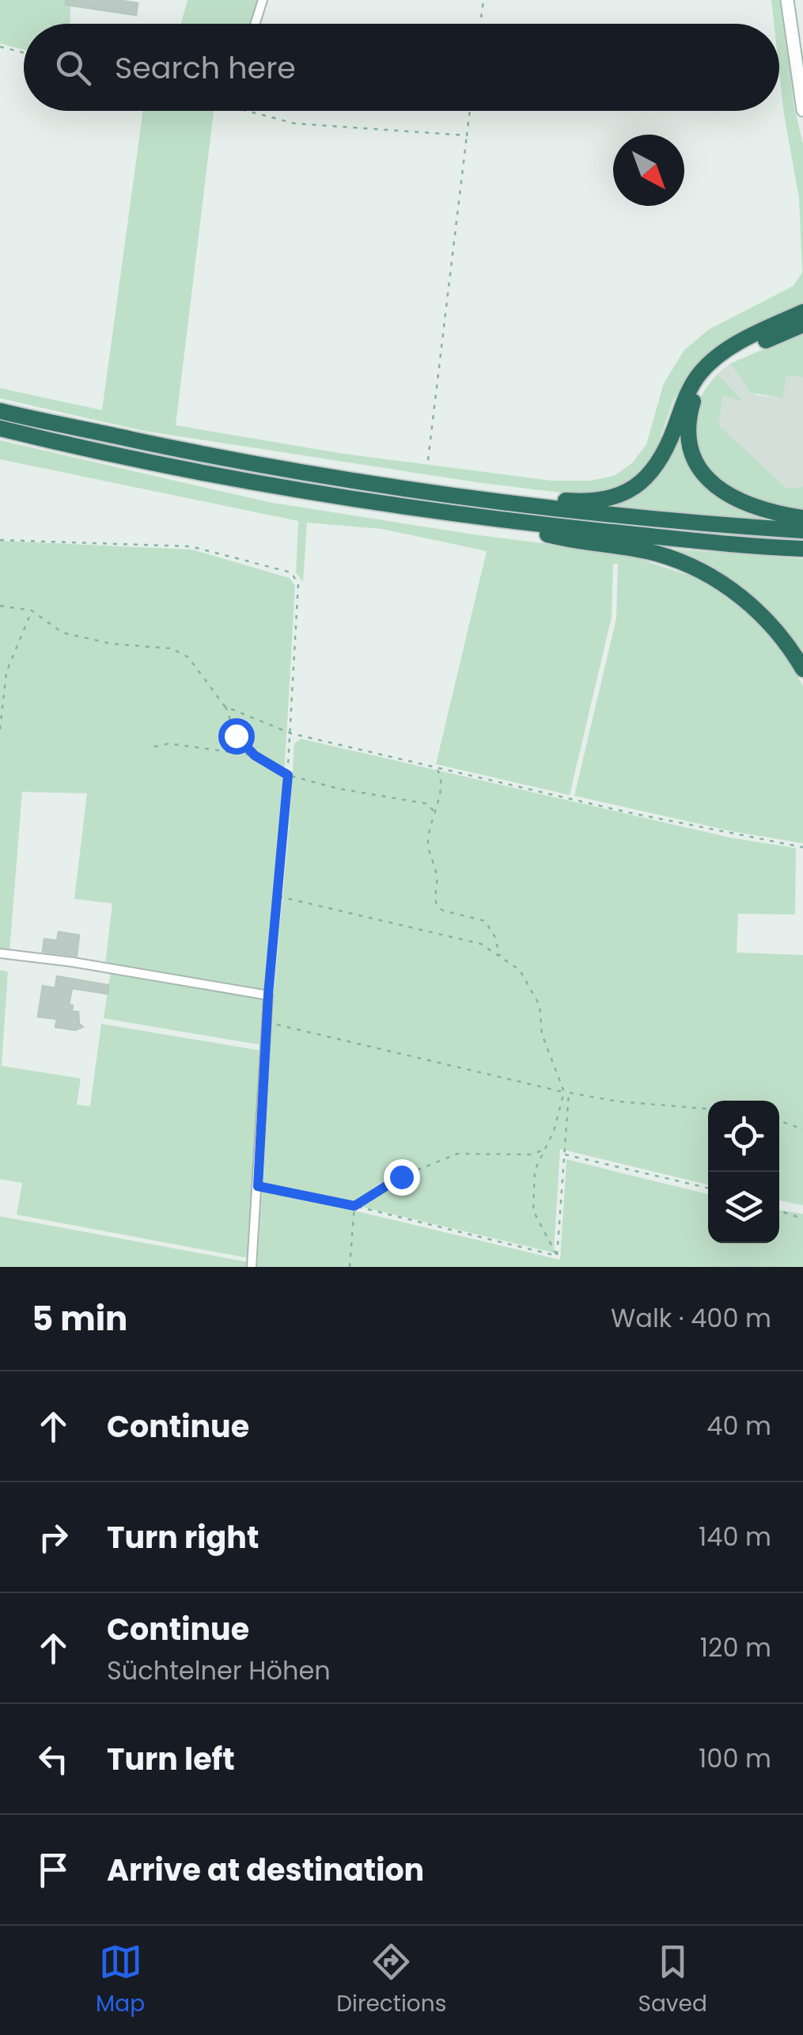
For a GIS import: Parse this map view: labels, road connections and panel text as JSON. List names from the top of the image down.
{
  "north": "bottom right",
  "page": {
    "search": "Search here",
    "heading": ["5 min", "Walk · 400 m"],
    "list": [
      ["Continue", "40 m"],
      ["Turn right", "140 m"],
      ["Continue", "Süchtelner Höhen", "120 m"],
      ["Turn left", "100 m"],
      "Arrive at destination"
    ],
    "nav": ["Map", "Directions", "Saved"]
  }
}
